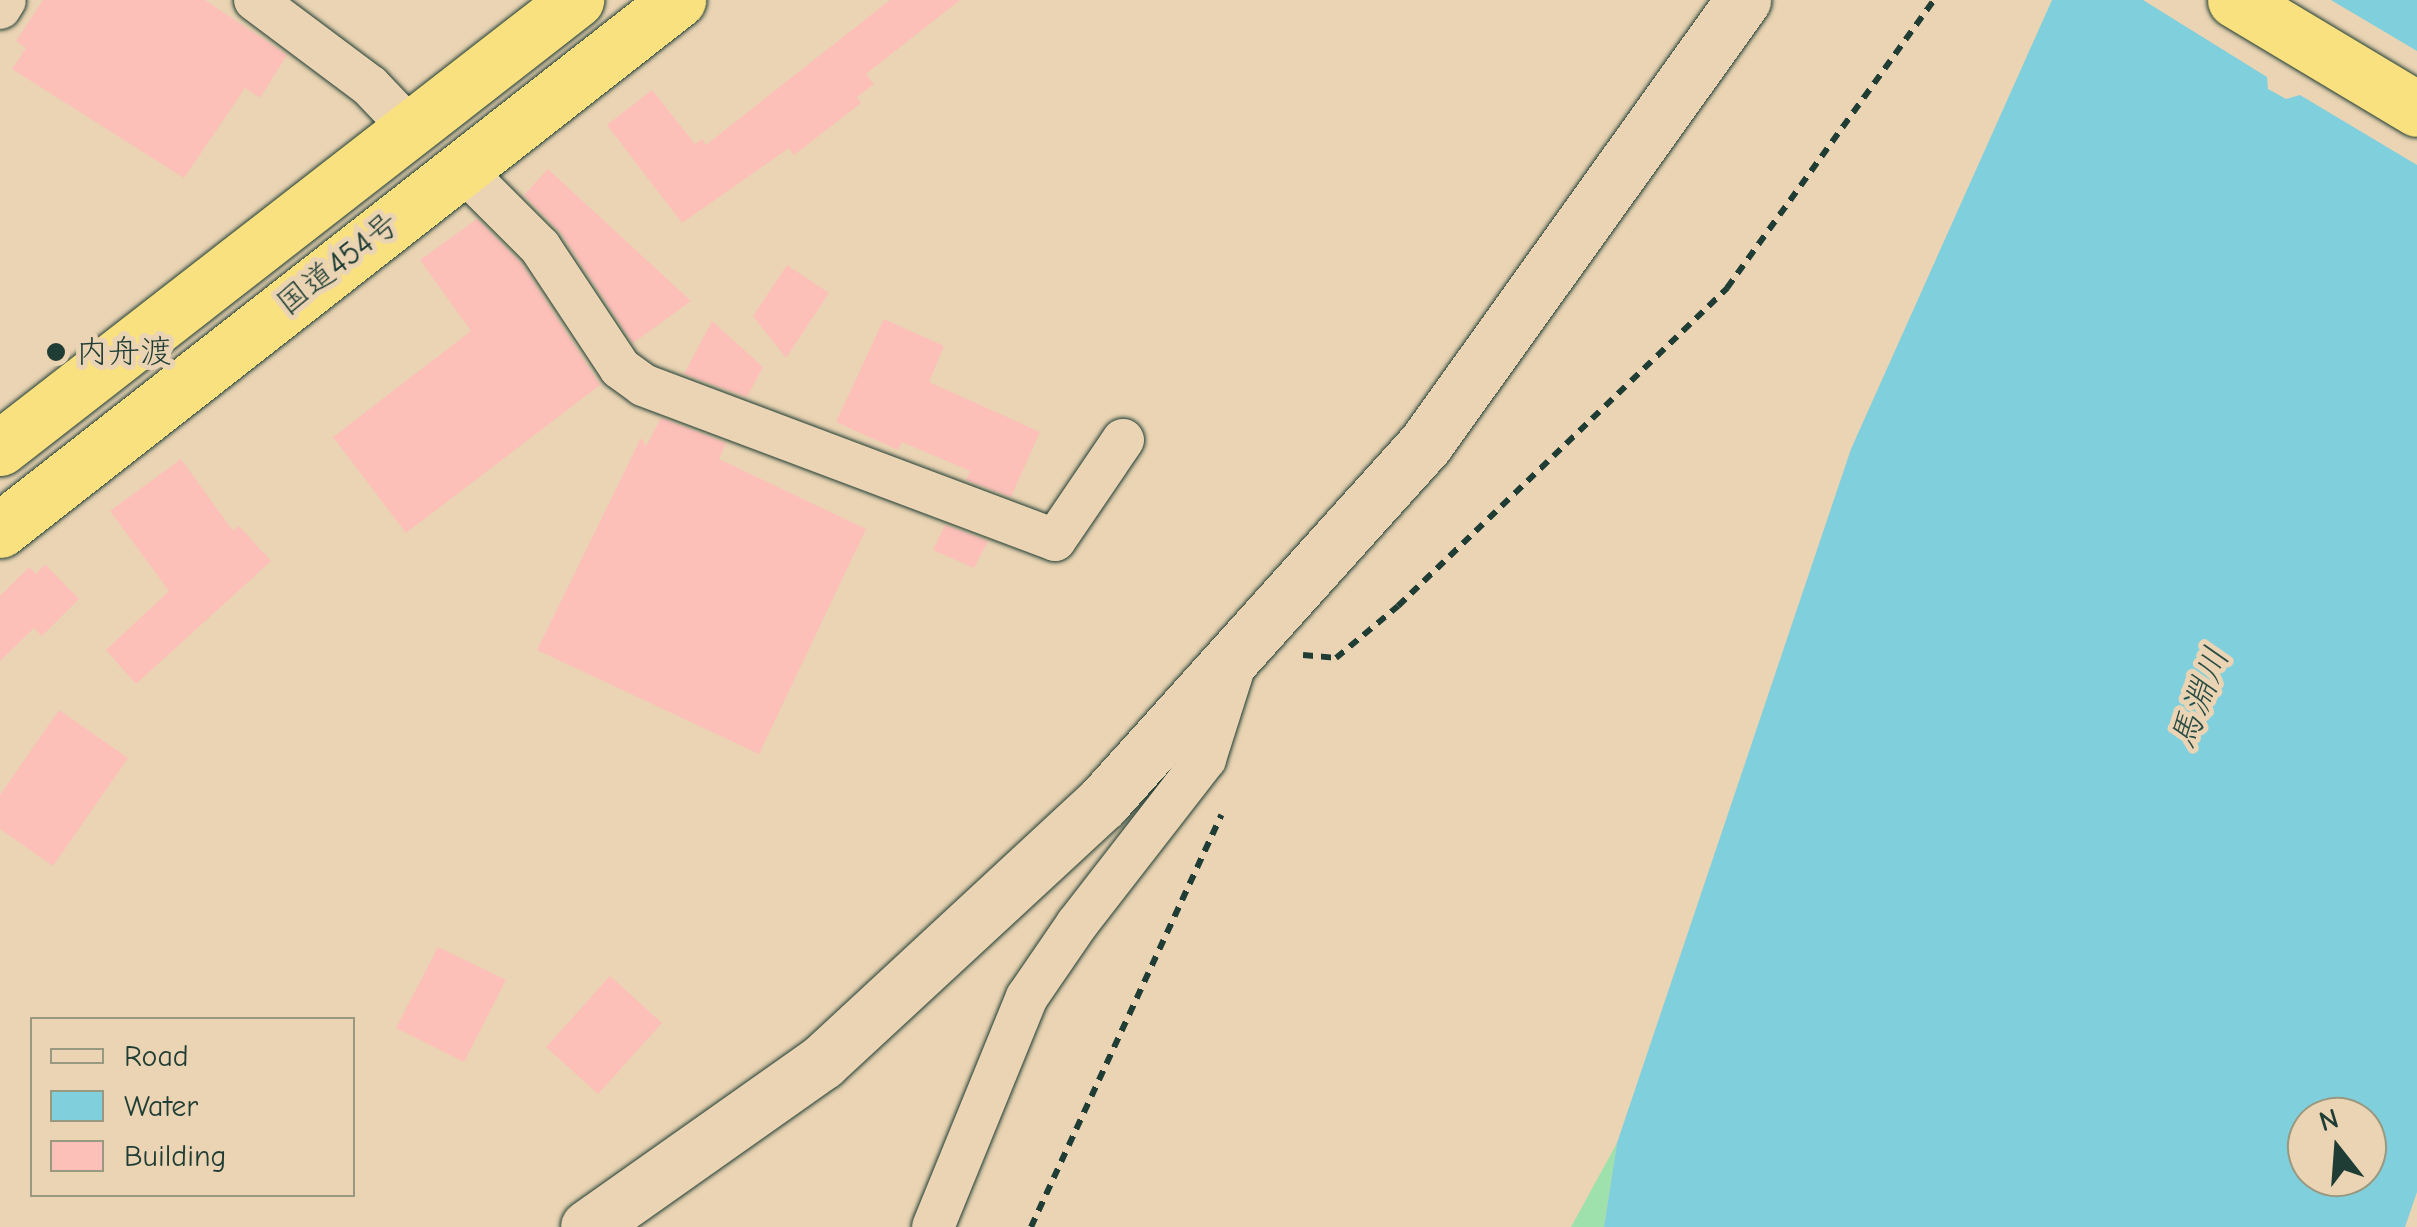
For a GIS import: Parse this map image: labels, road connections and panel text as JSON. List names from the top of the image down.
{
  "streets": {
    "highway": ["国道454号"]
  },
  "water": ["馬淵川"],
  "places": ["内舟渡"],
  "legend": ["Road", "Water", "Building"],
  "north": "top"
}
